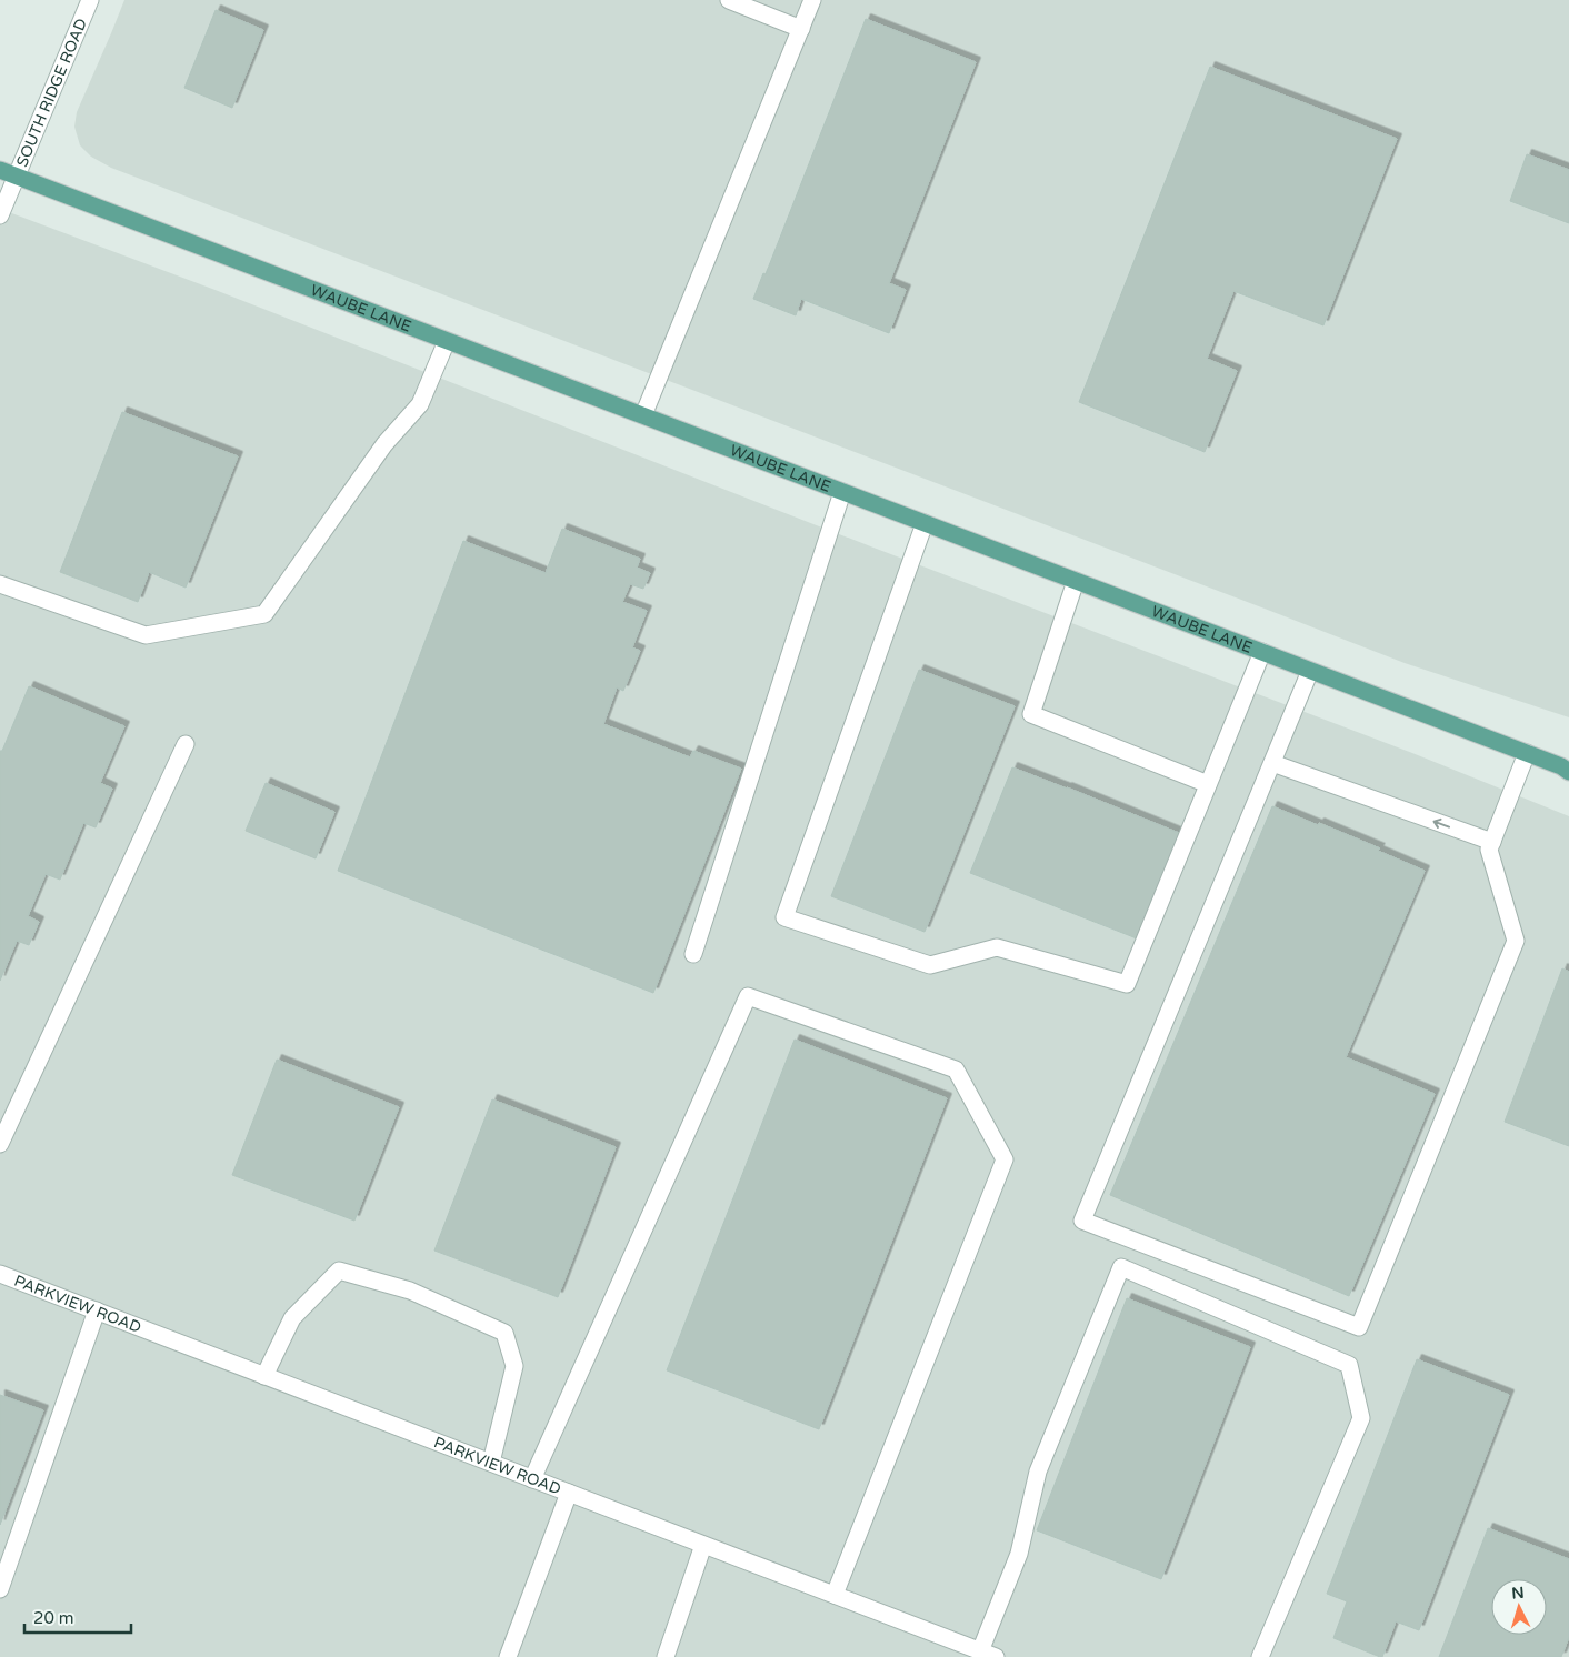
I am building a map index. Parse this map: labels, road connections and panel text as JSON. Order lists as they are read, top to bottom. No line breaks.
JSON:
{"streets":{"main road":["WAUBE LANE"],"street":["SOUTH RIDGE ROAD","PARKVIEW ROAD"]},"crossings":[["SOUTH RIDGE ROAD","WAUBE LANE"]],"scale_bar":"20 m","north":"top"}
